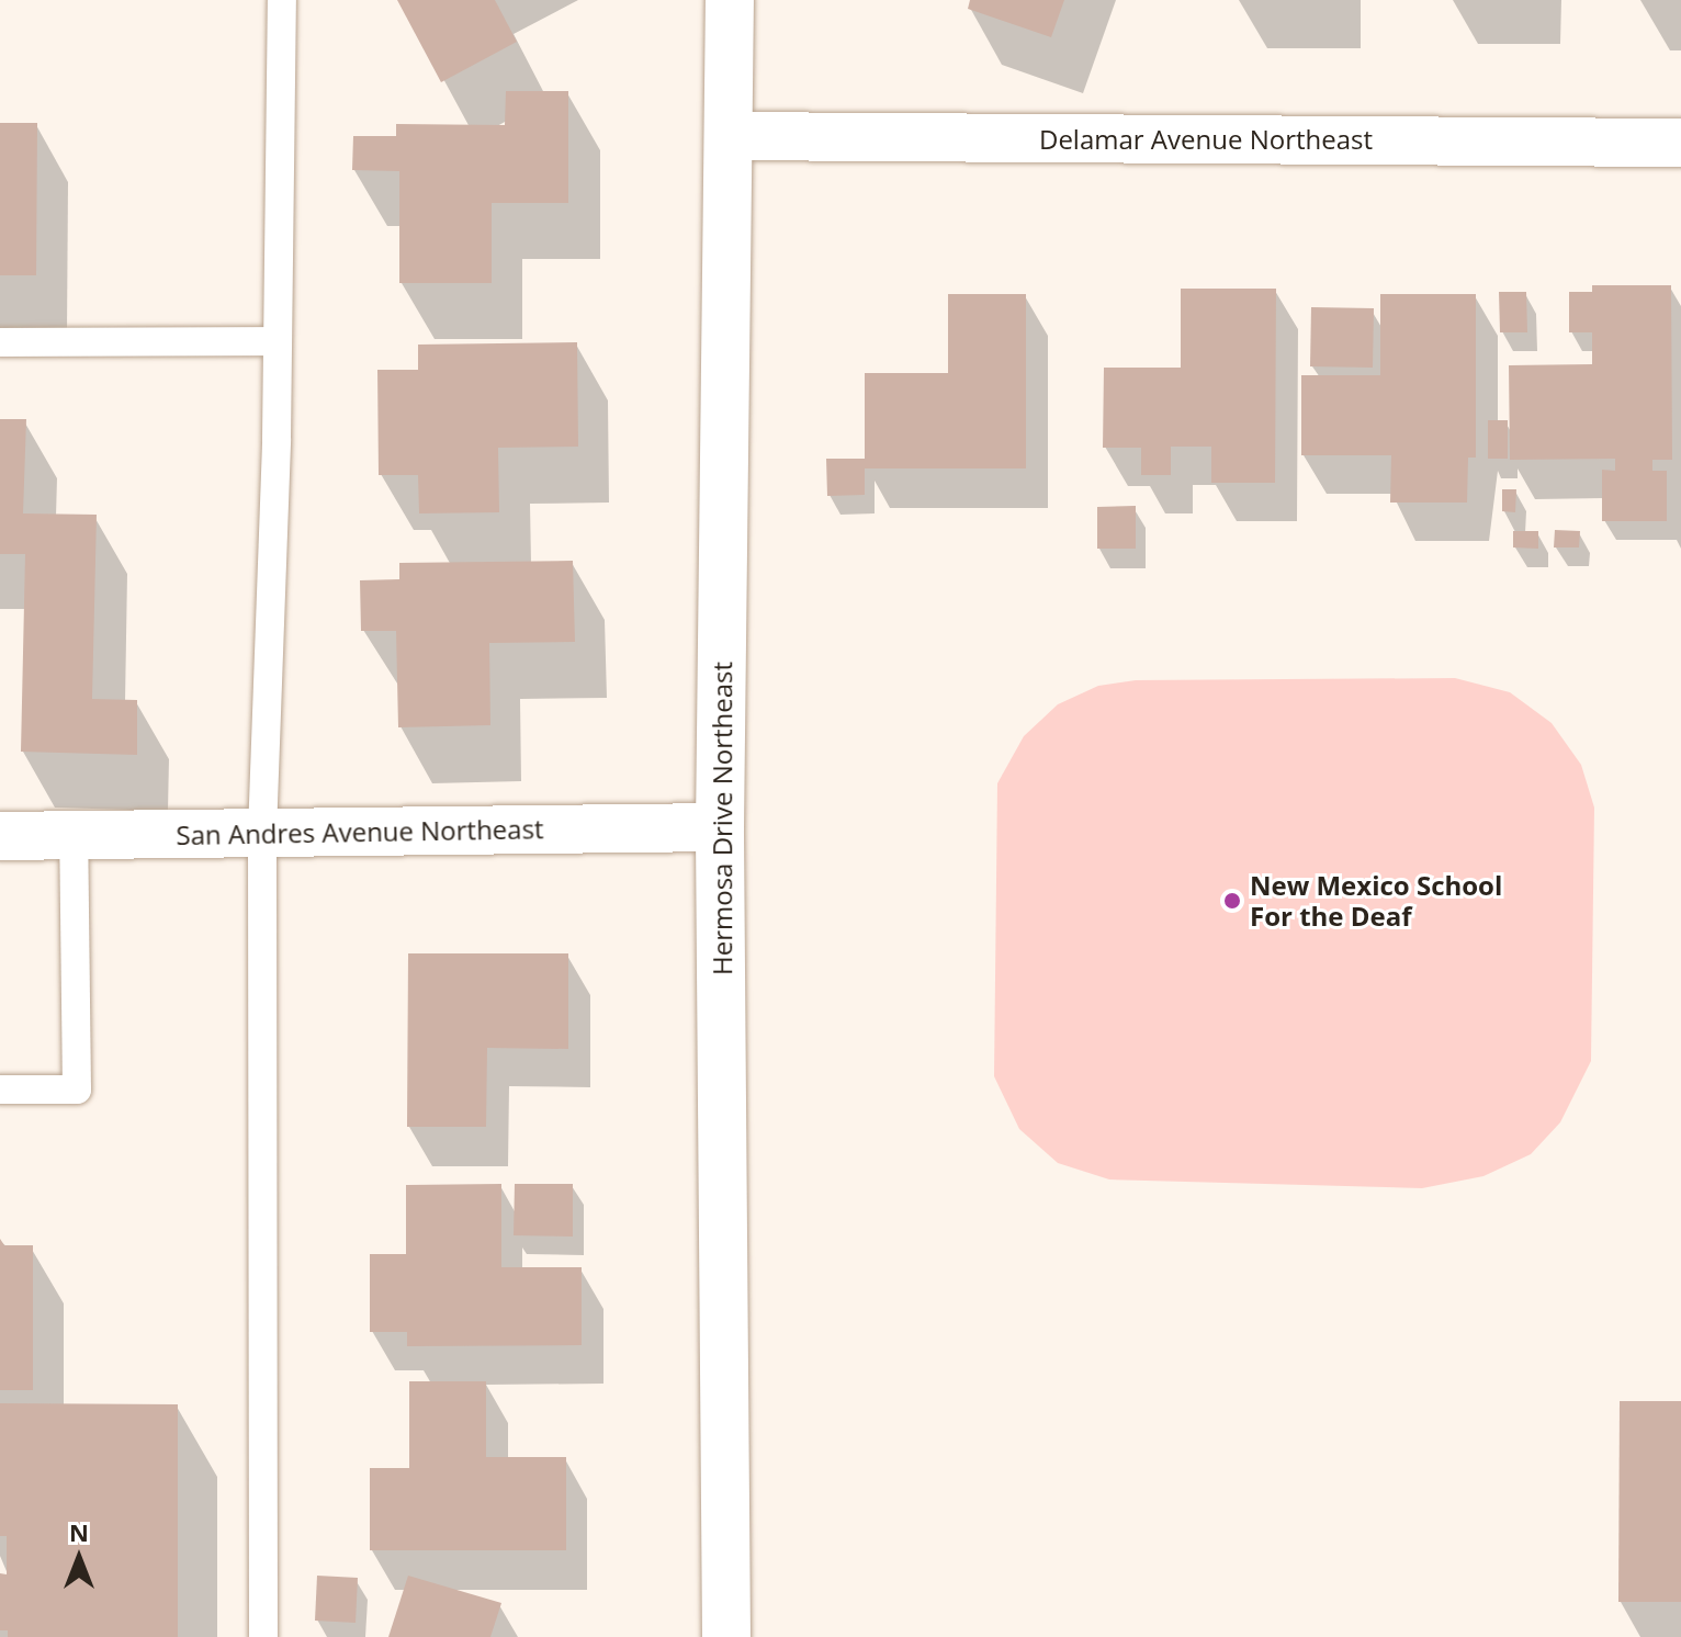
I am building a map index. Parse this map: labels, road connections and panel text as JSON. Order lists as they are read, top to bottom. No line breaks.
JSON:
{"streets":{"street":["Delamar Avenue Northeast","Hermosa Drive Northeast","San Andres Avenue Northeast"]},"crossings":[["Delamar Avenue Northeast","Hermosa Drive Northeast"],["Hermosa Drive Northeast","San Andres Avenue Northeast"]],"places":["New Mexico School For the Deaf"],"north":"top"}
